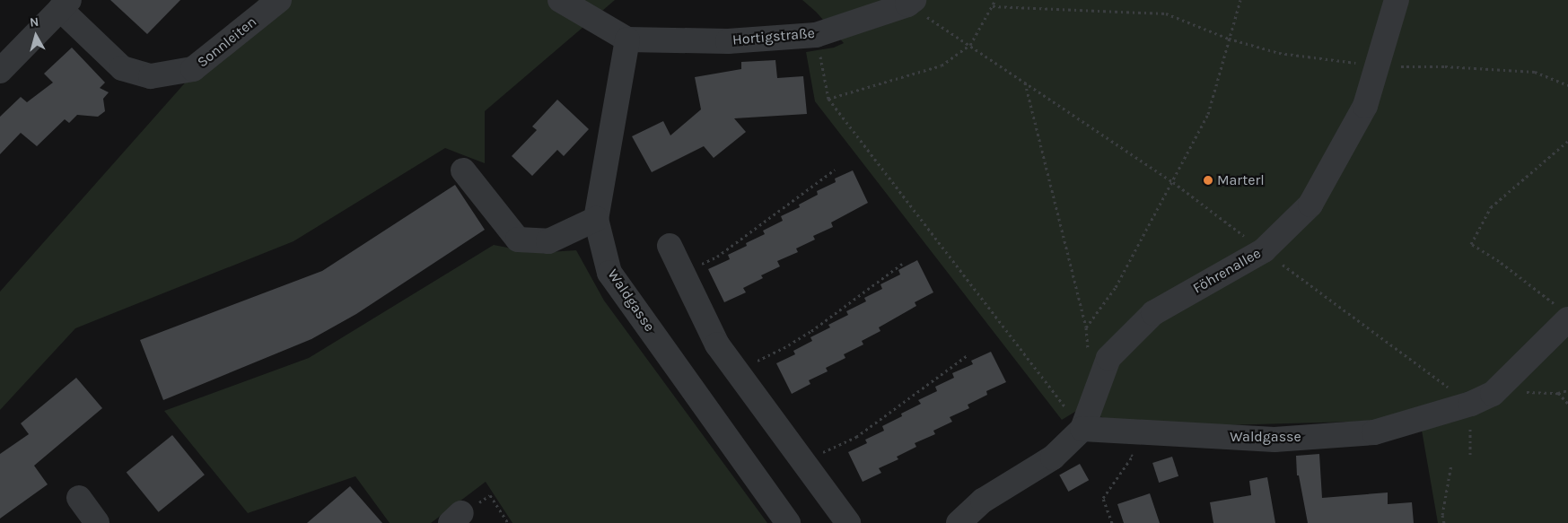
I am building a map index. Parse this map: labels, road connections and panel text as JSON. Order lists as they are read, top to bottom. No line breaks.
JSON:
{"streets":{"street":["Hortigstraße","Sonnleiten","Föhrenallee","Waldgasse"]},"crossings":[["Hortigstraße","Waldgasse"],["Föhrenallee","Waldgasse"]],"places":["Marterl"],"north":"top"}
